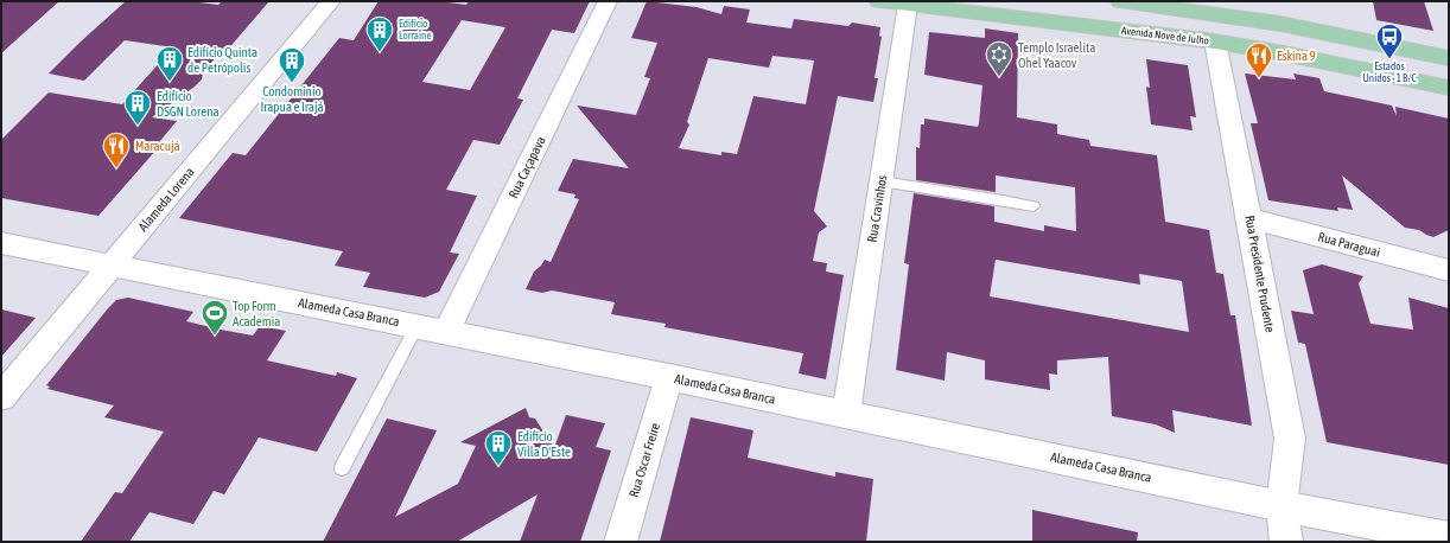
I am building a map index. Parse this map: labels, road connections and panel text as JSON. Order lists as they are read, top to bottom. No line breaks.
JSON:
{"streets":{"main road":["Avenida Nove de Julho"],"street":["Rua Caçapava","Alameda Lorena","Rua Cravinhos","Rua Paraguai","Rua Presidente Prudente","Alameda Casa Branca","Rua Oscar Freire"]},"crossings":[["Avenida Nove de Julho","Rua Cravinhos"],["Avenida Nove de Julho","Rua Presidente Prudente"],["Rua Caçapava","Alameda Casa Branca"],["Alameda Lorena","Alameda Casa Branca"],["Rua Cravinhos","Alameda Casa Branca"],["Rua Paraguai","Rua Presidente Prudente"],["Rua Presidente Prudente","Alameda Casa Branca"],["Alameda Casa Branca","Rua Oscar Freire"]],"places":{"building":["Edifício Lorraine","Edifício Quinta de Petrópolis","Condomínio Irapua e Irajá","Edifício DSGN Lorena","Edificio Villa D'Este"],"bus stop":["Estados Unidos - 1 B/C"],"synagogue":["Templo Israelita Ohel Yaacov"],"restaurant":["Eskina 9","Maracujá"],"sports":["Top Form Academia"]}}
